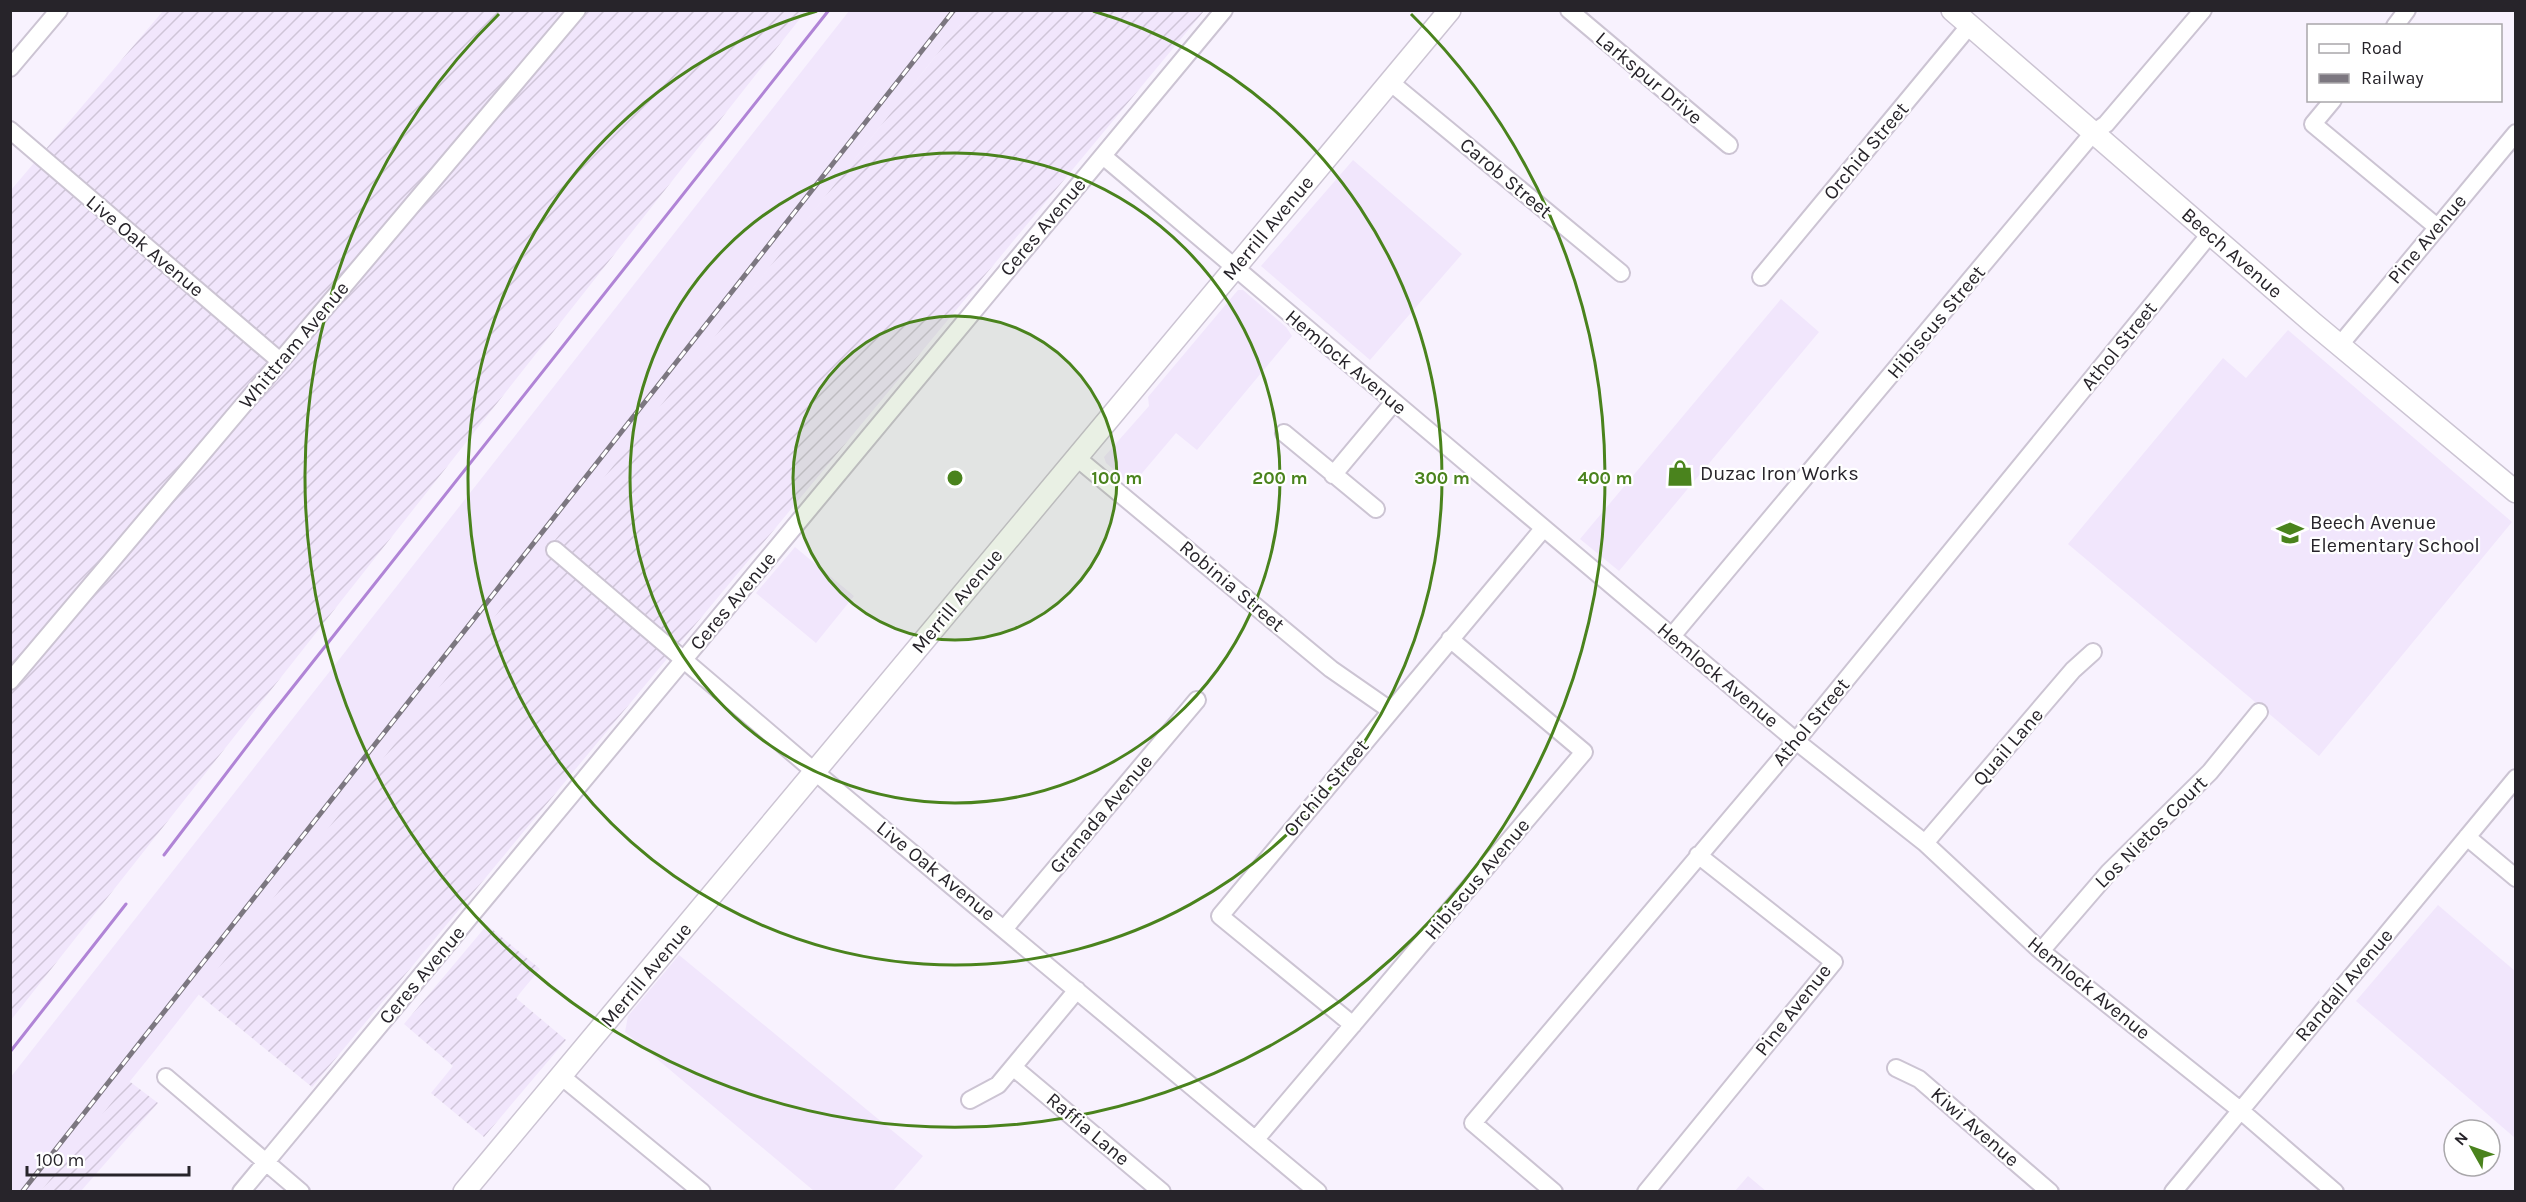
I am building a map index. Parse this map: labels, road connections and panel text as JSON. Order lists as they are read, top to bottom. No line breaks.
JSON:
{"streets":{"main road":["Merrill Avenue","Beech Avenue"],"street":["Larkspur Drive","Orchid Street","Carob Street","Ceres Avenue","Pine Avenue","Live Oak Avenue","Hibiscus Street","Whittram Avenue","Athol Street","Hemlock Avenue","Robinia Street","Quail Lane","Granada Avenue","Los Nietos Court","Hibiscus Avenue","Randall Avenue","Kiwi Avenue","Raffia Lane"]},"crossings":[["Orchid Street","Beech Avenue"],["Orchid Street","Hemlock Avenue"],["Orchid Street","Robinia Street"],["Orchid Street","Hibiscus Avenue"],["Carob Street","Merrill Avenue"],["Ceres Avenue","Live Oak Avenue"],["Ceres Avenue","Hemlock Avenue"],["Merrill Avenue","Live Oak Avenue"],["Merrill Avenue","Hemlock Avenue"],["Merrill Avenue","Robinia Street"],["Pine Avenue","Beech Avenue"],["Pine Avenue","Athol Street"],["Live Oak Avenue","Whittram Avenue"],["Live Oak Avenue","Granada Avenue"],["Live Oak Avenue","Hibiscus Avenue"],["Beech Avenue","Hibiscus Street"],["Beech Avenue","Athol Street"],["Hibiscus Street","Hemlock Avenue"],["Athol Street","Hemlock Avenue"],["Hemlock Avenue","Quail Lane"],["Hemlock Avenue","Los Nietos Court"],["Hemlock Avenue","Randall Avenue"]],"places":{"shop":["Duzac Iron Works"],"school or university":["Beech Avenue Elementary School"]},"legend":["Road","Railway"],"scale_bar":"100 m","north":"top left","rings":["100 m","200 m","300 m","400 m"]}
